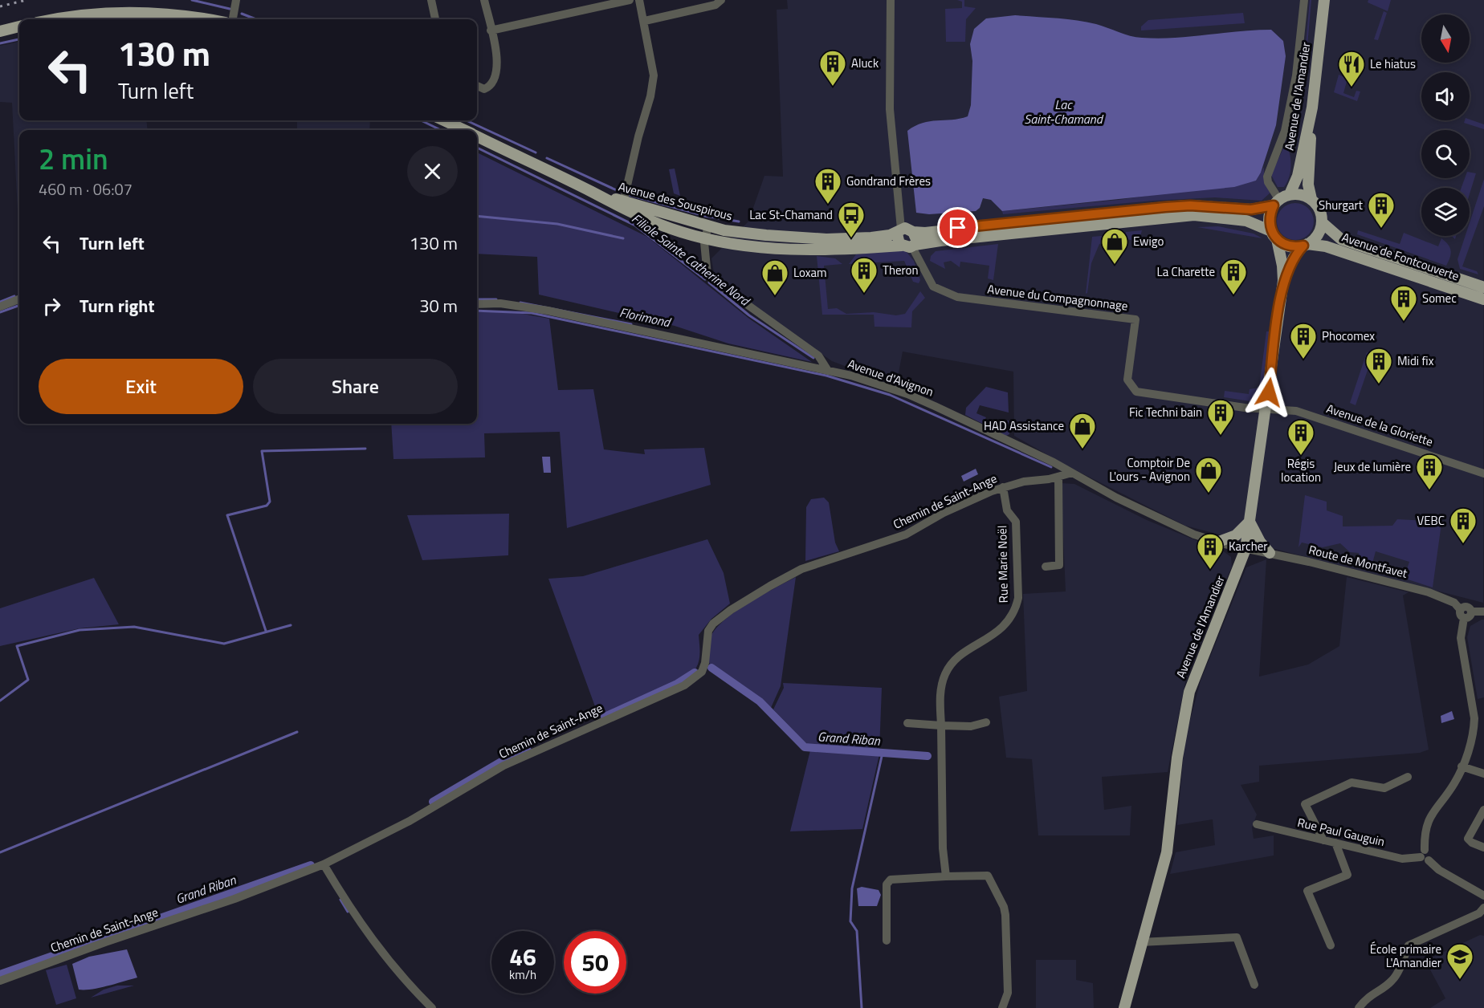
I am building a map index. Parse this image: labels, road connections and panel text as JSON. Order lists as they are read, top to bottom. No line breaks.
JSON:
{"streets":{"main road":["Avenue de l'Amandier","Avenue des Souspirous","Avenue de Fontcouverte"],"street":["Avenue du Compagnonnage","Avenue d'Avignon","Avenue de la Gloriette","Chemin de Saint-Ange","Route de Montfavet","Rue Marie Noël","Rue Paul Gauguin"]},"crossings":[["Avenue de l'Amandier","Avenue des Souspirous"],["Avenue de l'Amandier","Avenue de Fontcouverte"],["Avenue de l'Amandier","Avenue du Compagnonnage"],["Avenue de l'Amandier","Avenue d'Avignon"],["Avenue de l'Amandier","Avenue de la Gloriette"],["Avenue de l'Amandier","Route de Montfavet"],["Avenue des Souspirous","Avenue de Fontcouverte"],["Avenue des Souspirous","Avenue du Compagnonnage"],["Avenue du Compagnonnage","Avenue de la Gloriette"],["Avenue d'Avignon","Chemin de Saint-Ange"],["Avenue d'Avignon","Route de Montfavet"],["Chemin de Saint-Ange","Rue Marie Noël"]],"water":["Lac Saint-Chamand","Filiole Sainte Catherine Nord","Florimond","Grand Riban"],"places":{"building":["Aluck","Gondrand Frères","Shurgart","Theron","La Charette","Somec","Phocomex","Midi fix","Fic Techni bain","Régis location","Jeux de lumière","VEBC","Karcher"],"restaurant":["Le hiatus"],"bus stop":["Lac St-Chamand"],"shop":["Ewigo","Loxam","HAD Assistance","Comptoir De L'ours - Avignon"],"school or university":["École primaire L'Amandier"]},"north":"bottom","page":{"turn":["130 m","Turn left"],"heading":["2 min","460 m · 06:07"],"list":[{"name":"Turn left","value":"130 m"},{"name":"Turn right","value":"30 m"}],"buttons":["Exit","Share"],"speed":"46 km/h","limit":"50"}}
